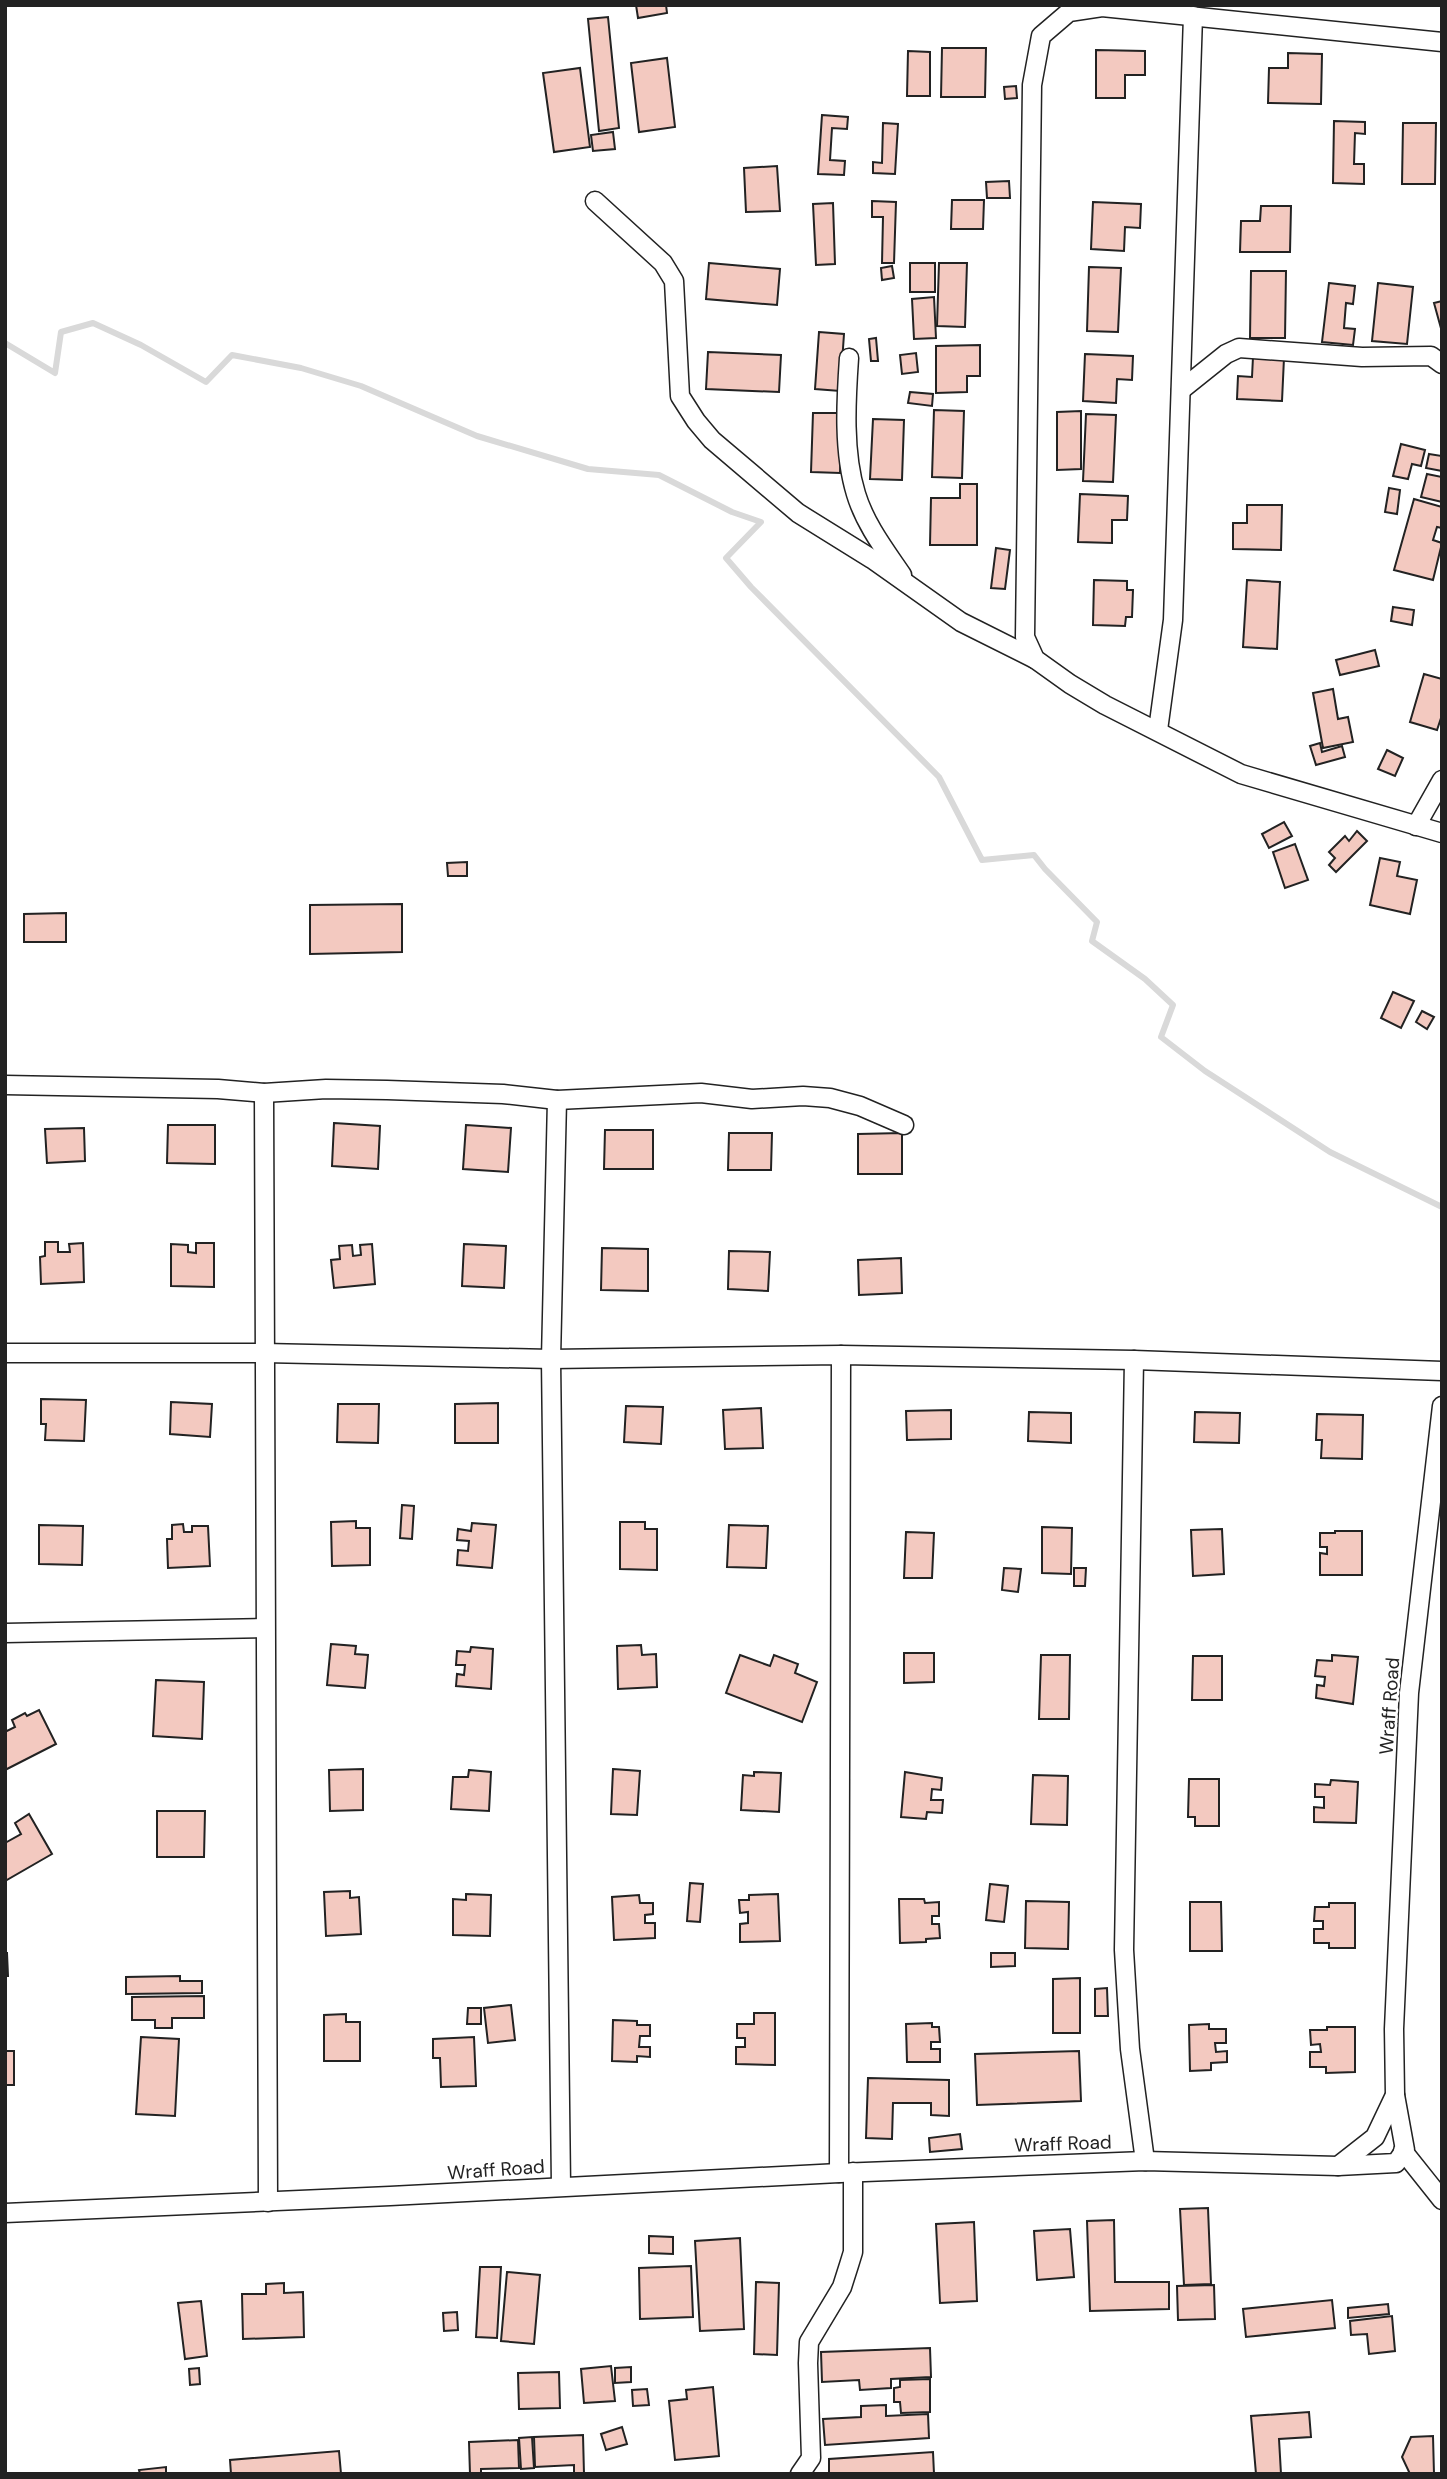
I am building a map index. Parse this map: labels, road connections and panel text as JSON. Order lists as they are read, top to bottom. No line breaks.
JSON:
{"streets":{"street":["Wraff Road"]}}
